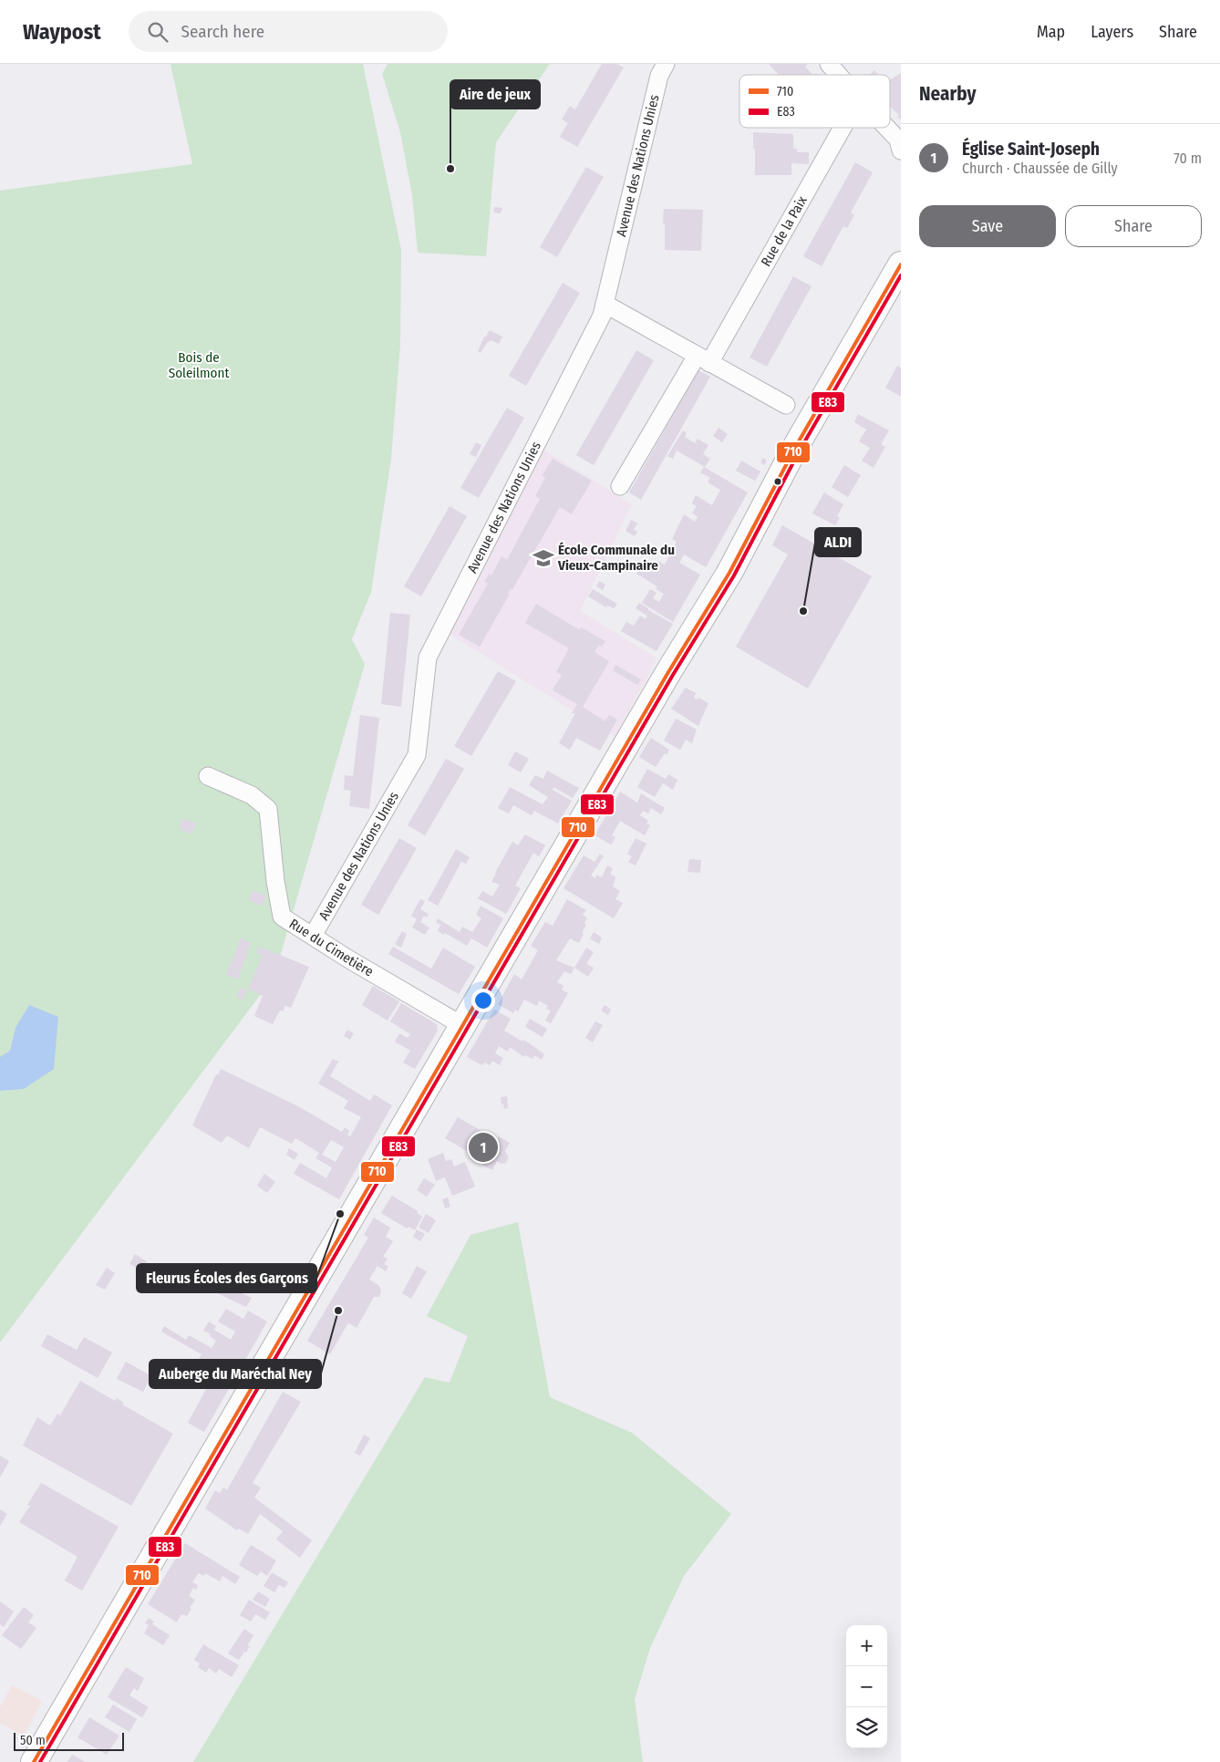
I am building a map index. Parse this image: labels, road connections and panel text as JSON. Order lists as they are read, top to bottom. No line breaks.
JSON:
{"streets":{"street":["Avenue des Nations Unies","Rue de la Paix","Rue du Cimetière"]},"crossings":[["Avenue des Nations Unies","Rue du Cimetière"]],"parks":["Bois de Soleilmont"],"places":{"other":["Aire de jeux","ALDI","Fleurus Écoles des Garçons","Auberge du Maréchal Ney"],"school or university":["École Communale du Vieux-Campinaire"]},"lines":["transit line 710","transit line E83"],"legend":["710","E83"],"scale_bar":"50 m","page":{"header":"Waypost","search":"Search here","nav":["Map","Layers","Share"],"heading":"Nearby","list":[{"mark":"1","name":"Église Saint-Joseph","note":"Church · Chaussée de Gilly","value":"70 m"}],"buttons":["Save","Share"],"pins":"1","map_buttons":["+","−"],"scale":"50 m"}}
